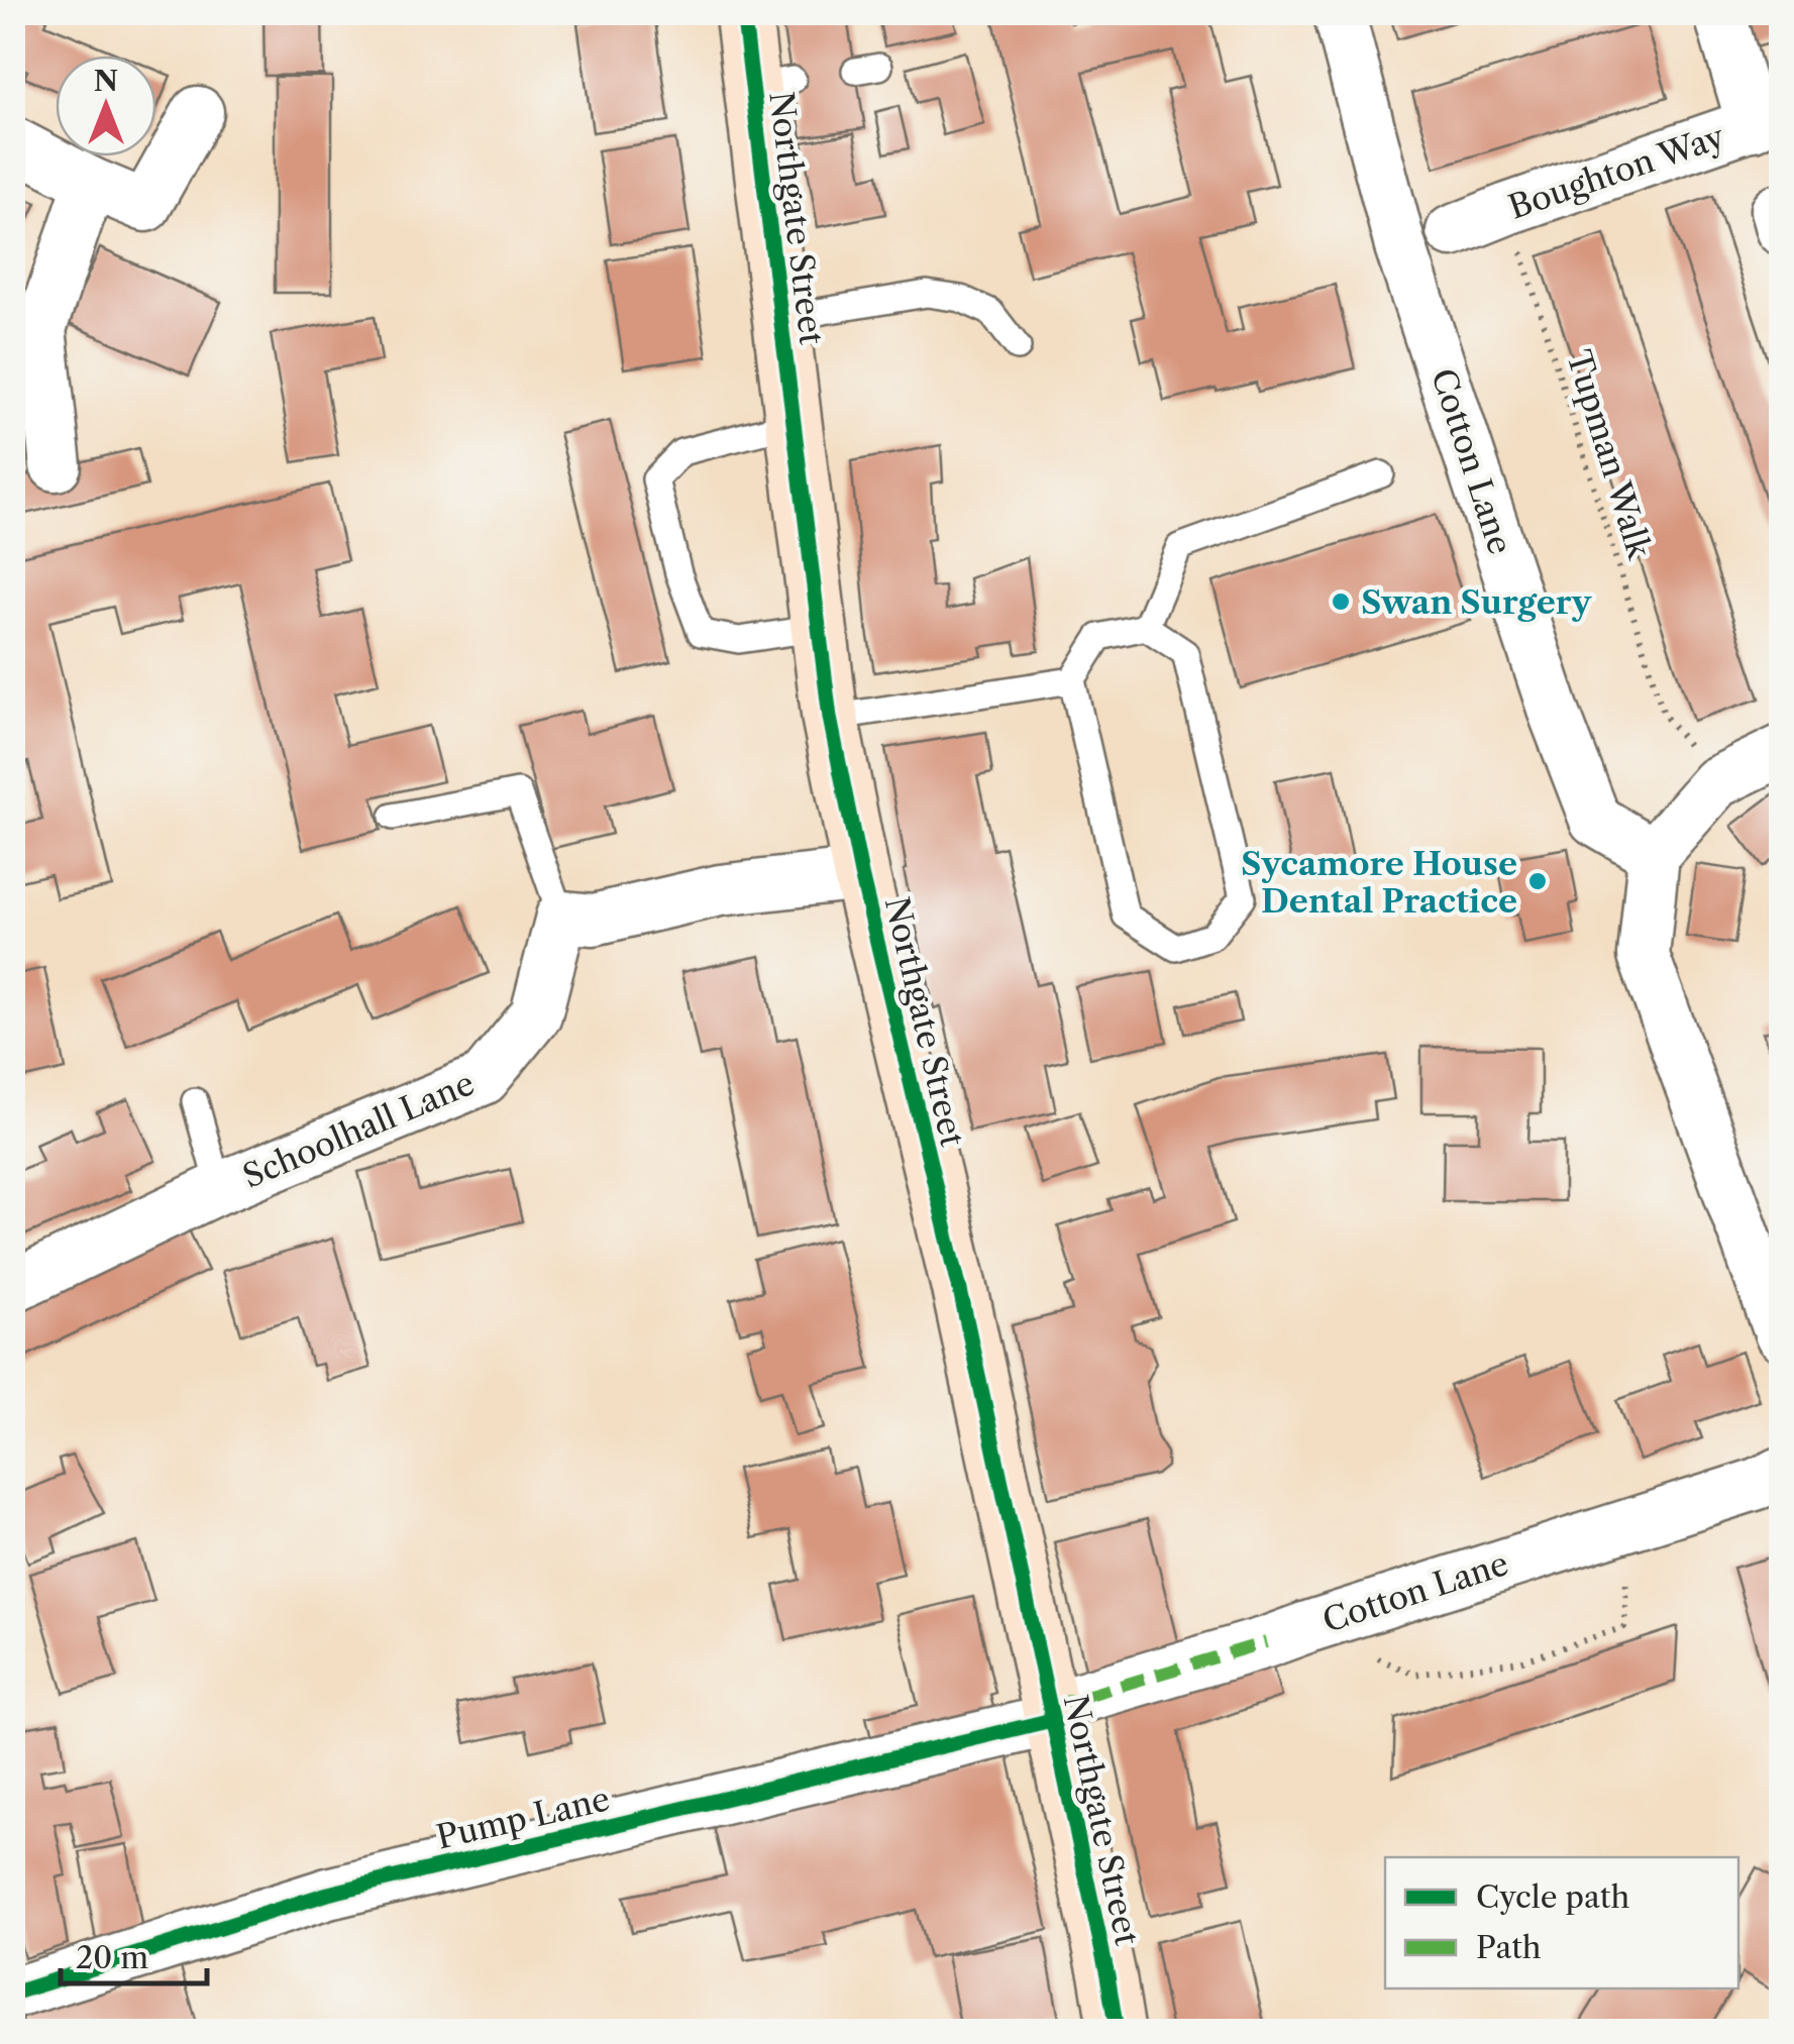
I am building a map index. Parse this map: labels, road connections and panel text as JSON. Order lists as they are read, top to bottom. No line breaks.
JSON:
{"streets":{"street":["Boughton Way","Northgate Street","Cotton Lane","Schoolhall Lane","Pump Lane"],"path":["Tupman Walk"]},"crossings":[["Boughton Way","Tupman Walk"],["Northgate Street","Cotton Lane"],["Northgate Street","Pump Lane"],["Cotton Lane","Pump Lane"]],"places":["Swan Surgery","Sycamore House Dental Practice"],"legend":["Cycle path","Path"],"scale_bar":"20 m","north":"top"}
